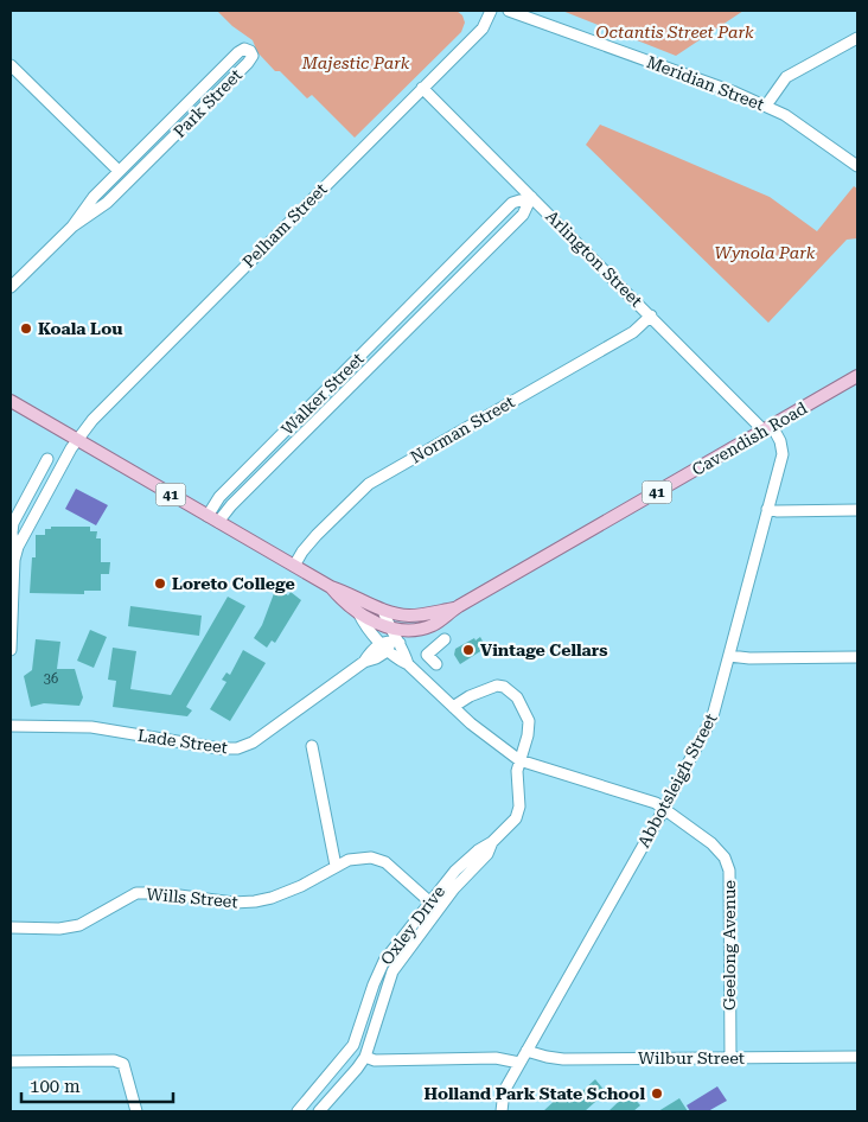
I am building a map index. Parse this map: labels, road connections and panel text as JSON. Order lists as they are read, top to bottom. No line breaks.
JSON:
{"streets":{"main road":["Cavendish Road","41"],"street":["Meridian Street","Park Street","Pelham Street","Arlington Street","Walker Street","Norman Street","Lade Street","Abbotsleigh Street","Wills Street","Oxley Drive","Geelong Avenue","Wilbur Street"]},"crossings":[["Pelham Street","Arlington Street"],["Pelham Street","Cavendish Road"],["Arlington Street","Walker Street"],["Arlington Street","Norman Street"],["Arlington Street","Cavendish Road"],["Arlington Street","Abbotsleigh Street"],["Walker Street","Cavendish Road"],["Norman Street","Cavendish Road"],["Cavendish Road","Abbotsleigh Street"],["Cavendish Road","Geelong Avenue"],["Lade Street","Geelong Avenue"],["Abbotsleigh Street","Geelong Avenue"],["Abbotsleigh Street","Wilbur Street"],["Wills Street","Oxley Drive"],["Oxley Drive","Geelong Avenue"],["Geelong Avenue","Wilbur Street"]],"parks":["Octantis Street Park","Majestic Park","Wynola Park"],"places":["Koala Lou","Loreto College","Vintage Cellars","Holland Park State School"],"house_numbers":["36"],"scale_bar":"100 m"}
